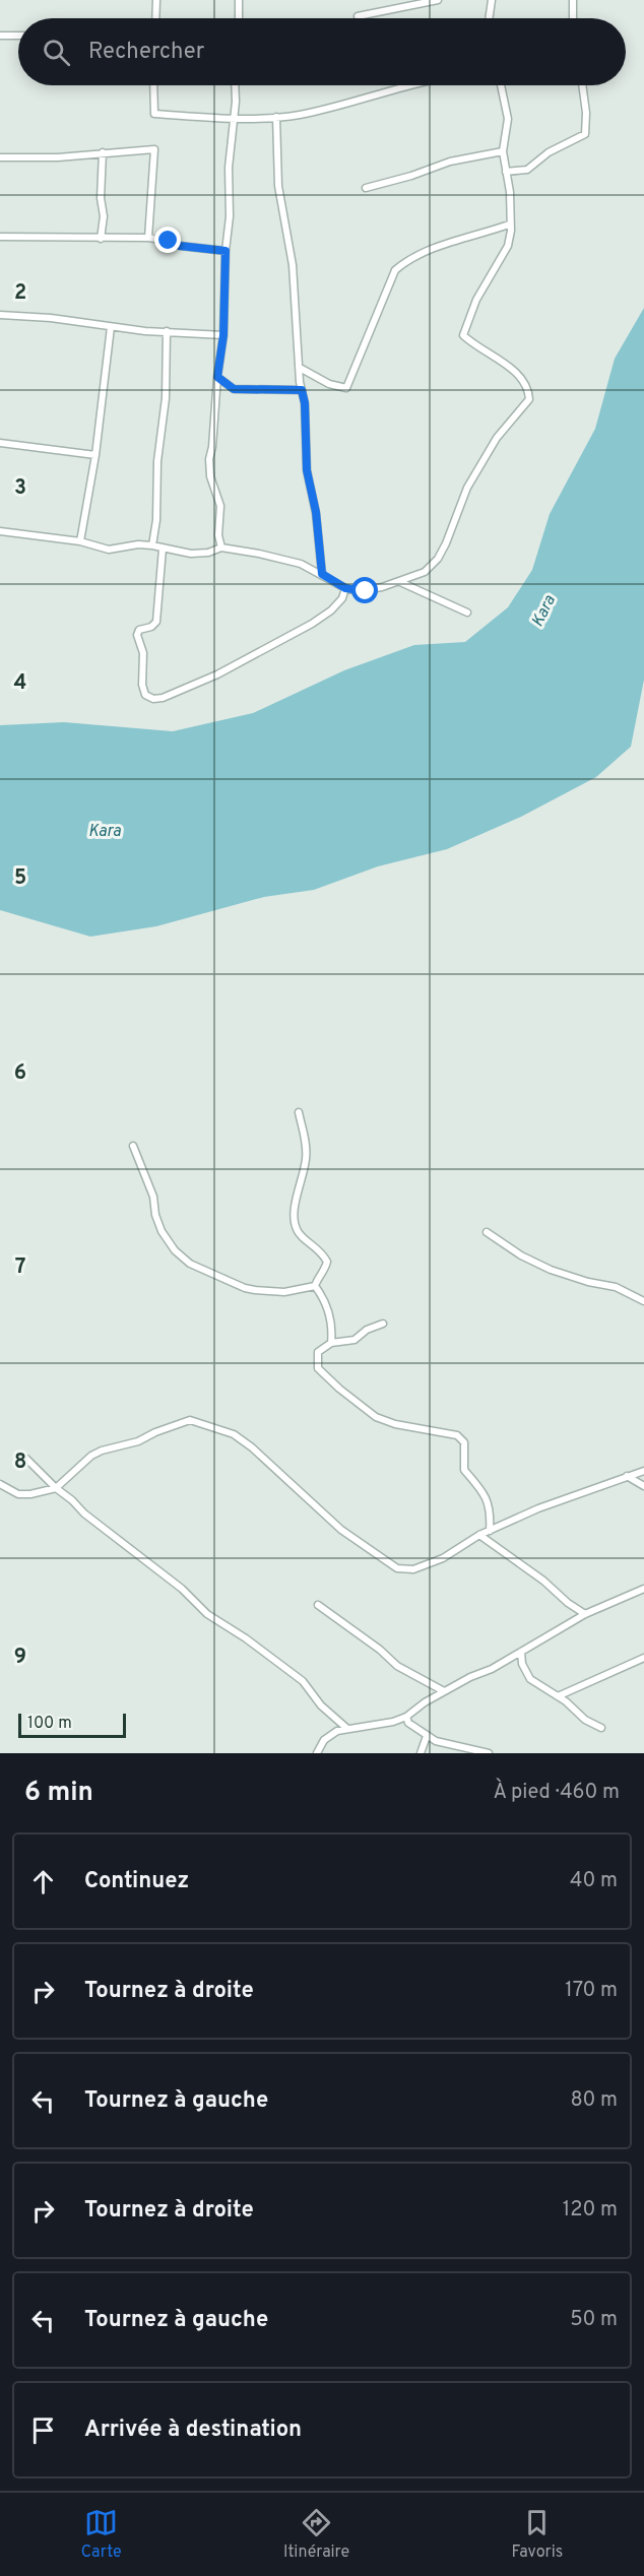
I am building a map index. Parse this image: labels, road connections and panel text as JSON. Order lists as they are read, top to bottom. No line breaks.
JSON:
{"water":["Kara"],"scale_bar":"100 m","page":{"search":"Rechercher","scale":"100 m","heading":["6 min","À pied · 460 m"],"list":[["Continuez","40 m"],["Tournez à droite","170 m"],["Tournez à gauche","80 m"],["Tournez à droite","120 m"],["Tournez à gauche","50 m"],"Arrivée à destination"],"nav":["Carte","Itinéraire","Favoris"]},"grid":{"rows":["2","3","4","5","6","7","8","9"]}}
